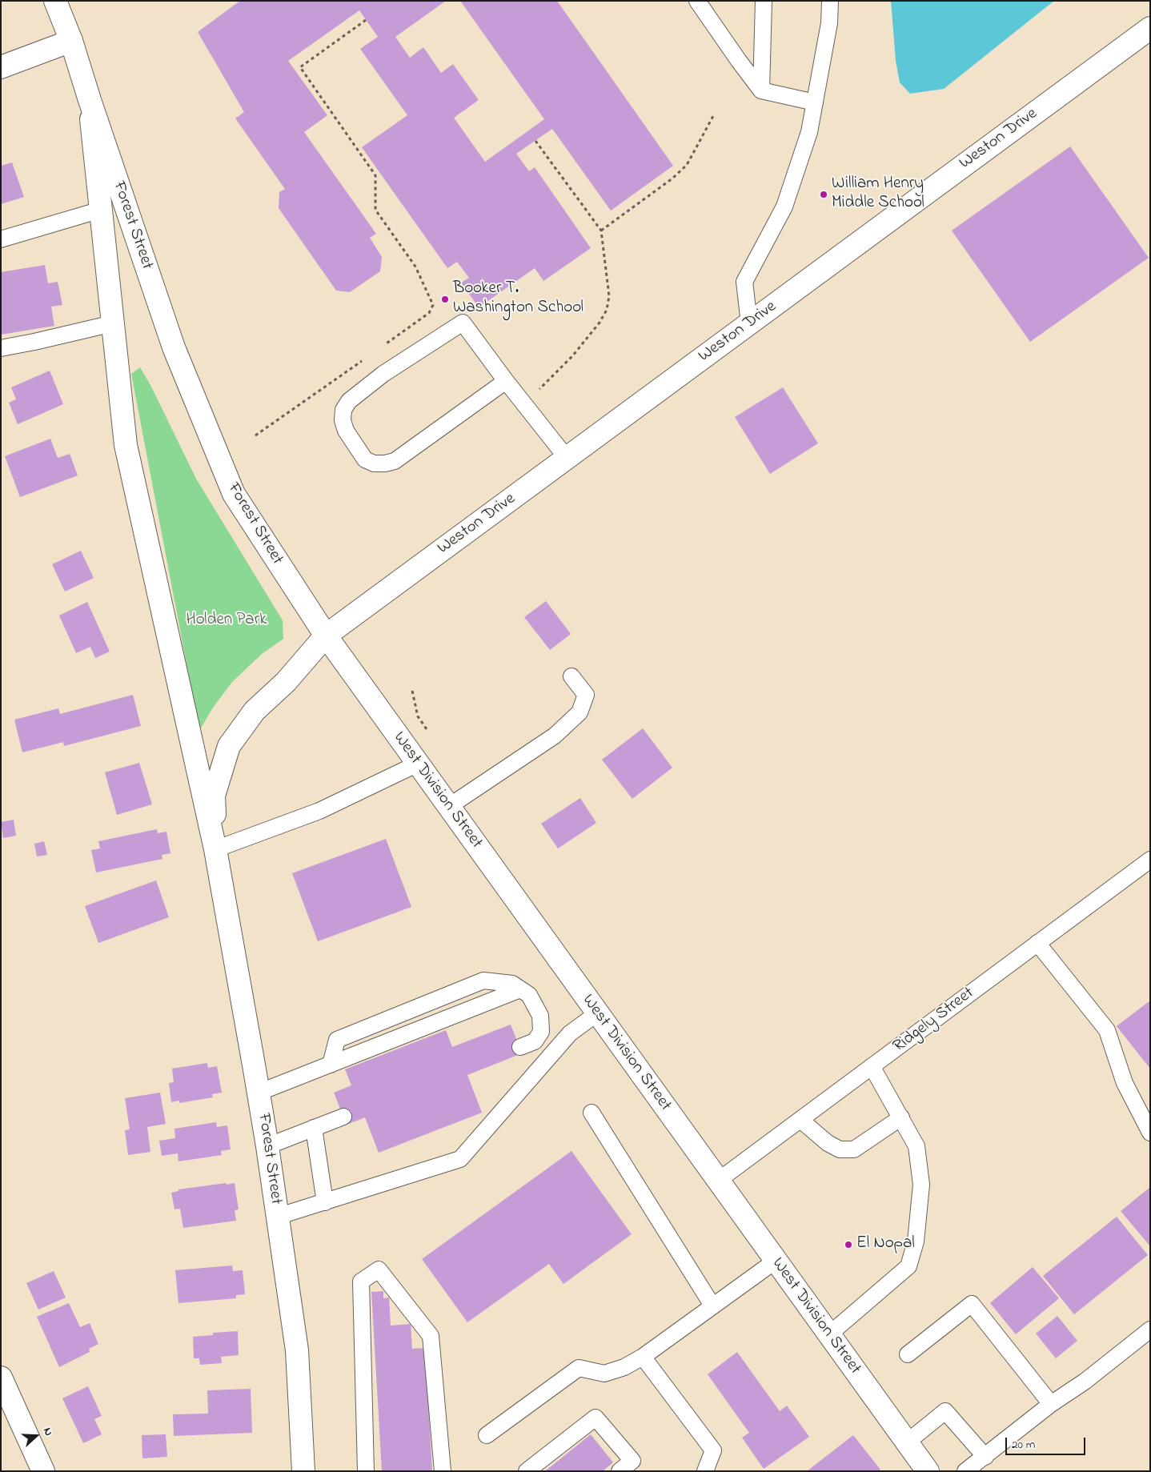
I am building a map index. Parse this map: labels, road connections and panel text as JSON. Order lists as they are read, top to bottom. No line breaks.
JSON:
{"streets":{"main road":["Weston Drive","Forest Street","West Division Street"],"lane":["Ridgely Street"]},"crossings":[["Weston Drive","Forest Street"],["Weston Drive","West Division Street"],["Forest Street","West Division Street"],["West Division Street","Ridgely Street"]],"parks":["Holden Park"],"places":["William Henry Middle School","Booker T. Washington School","El Nopal"],"scale_bar":"20 m","north":"right"}
